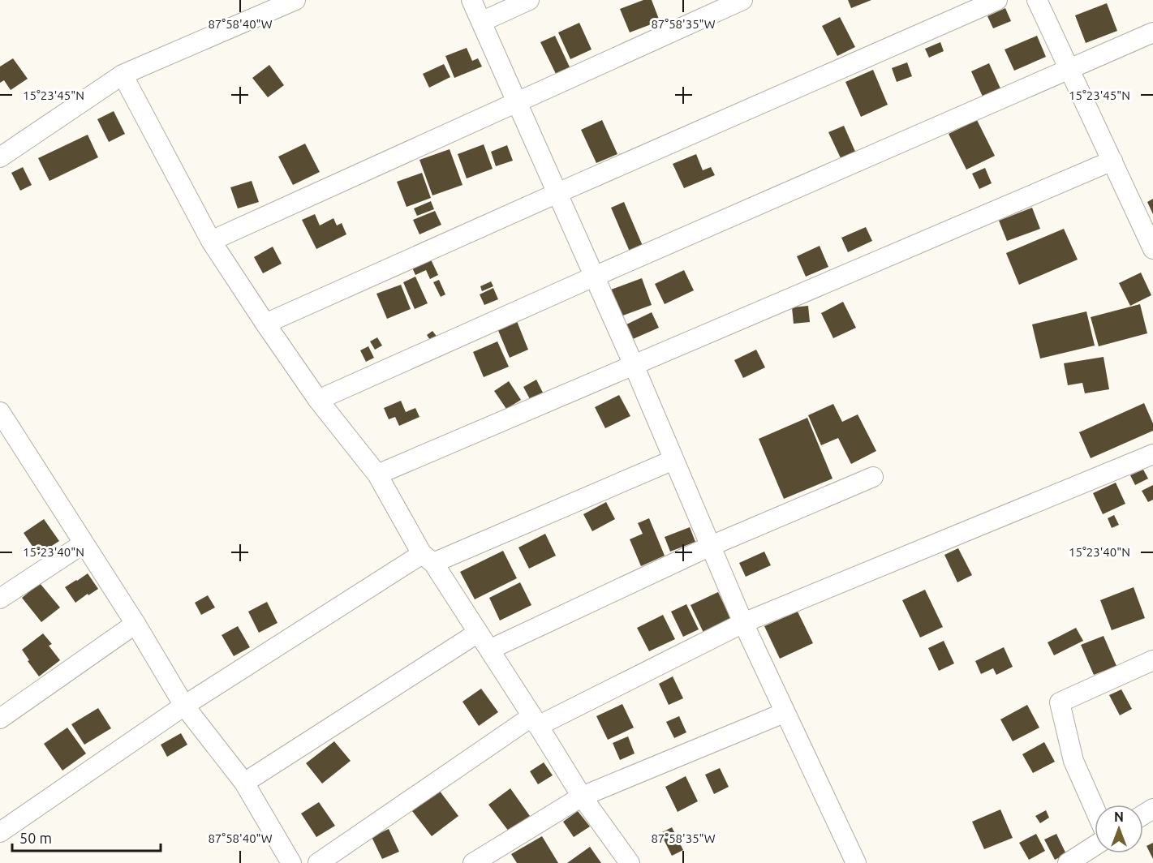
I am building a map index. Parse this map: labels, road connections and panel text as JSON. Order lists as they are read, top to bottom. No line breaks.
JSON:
{"scale_bar":"50 m","north":"top","coordinates":["87°58'40\"W","87°58'35\"W","15°23'45\"N","15°23'40\"N"]}
